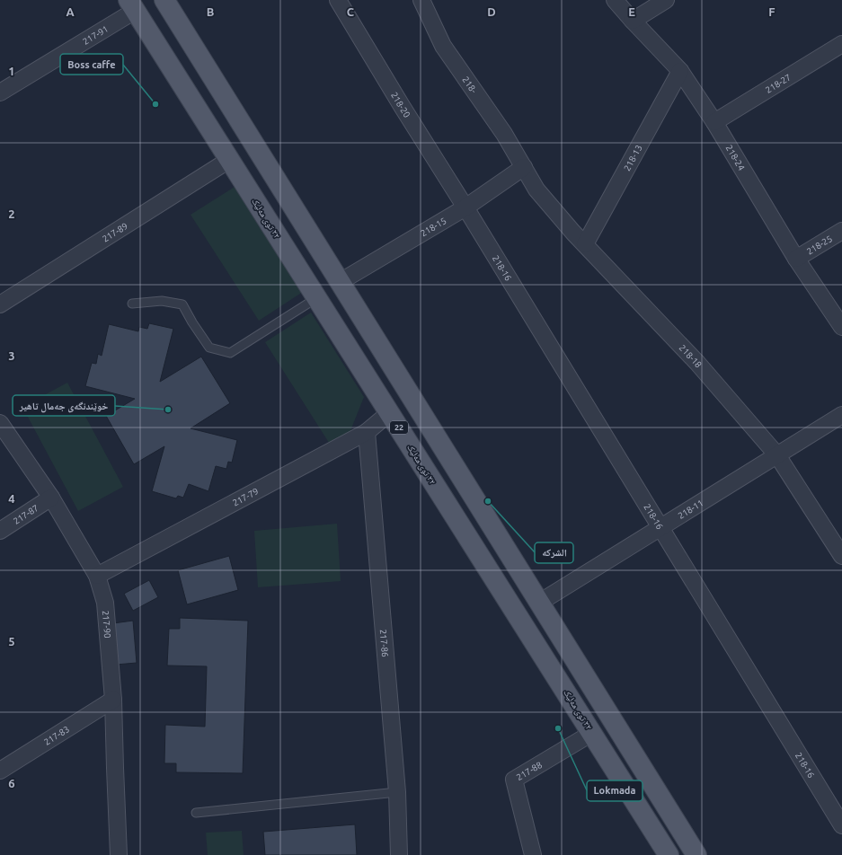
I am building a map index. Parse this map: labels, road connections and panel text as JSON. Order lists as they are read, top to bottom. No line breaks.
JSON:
{"streets":{"main road":["٢٢ توی مەلیک","22"],"street":["217-91","218-27","218-","218-20","218-13","218-24","218-15","217-89","218-25","218-16","218-18","217-79","218-11","217-87","217-90","217-86","217-83","217-88"]},"crossings":[["217-91","٢٢ توی مەلیک"],["218-27","218-24"],["218-","218-15"],["218-","218-18"],["218-20","218-15"],["218-20","218-16"],["218-13","218-24"],["218-13","218-18"],["218-24","218-25"],["٢٢ توی مەلیک","217-89"],["٢٢ توی مەلیک","217-79"],["٢٢ توی مەلیک","217-88"],["218-15","218-16"],["218-15","218-18"],["218-16","218-11"],["218-18","218-11"],["217-79","217-90"],["217-79","217-86"],["217-87","217-90"],["217-90","217-83"]],"places":["Boss caffe","خوێندنگەی جەمال تاهیر","الشركه","Lokmada"],"grid":{"columns":["A","B","C","D","E","F"],"rows":["1","2","3","4","5","6"]}}
